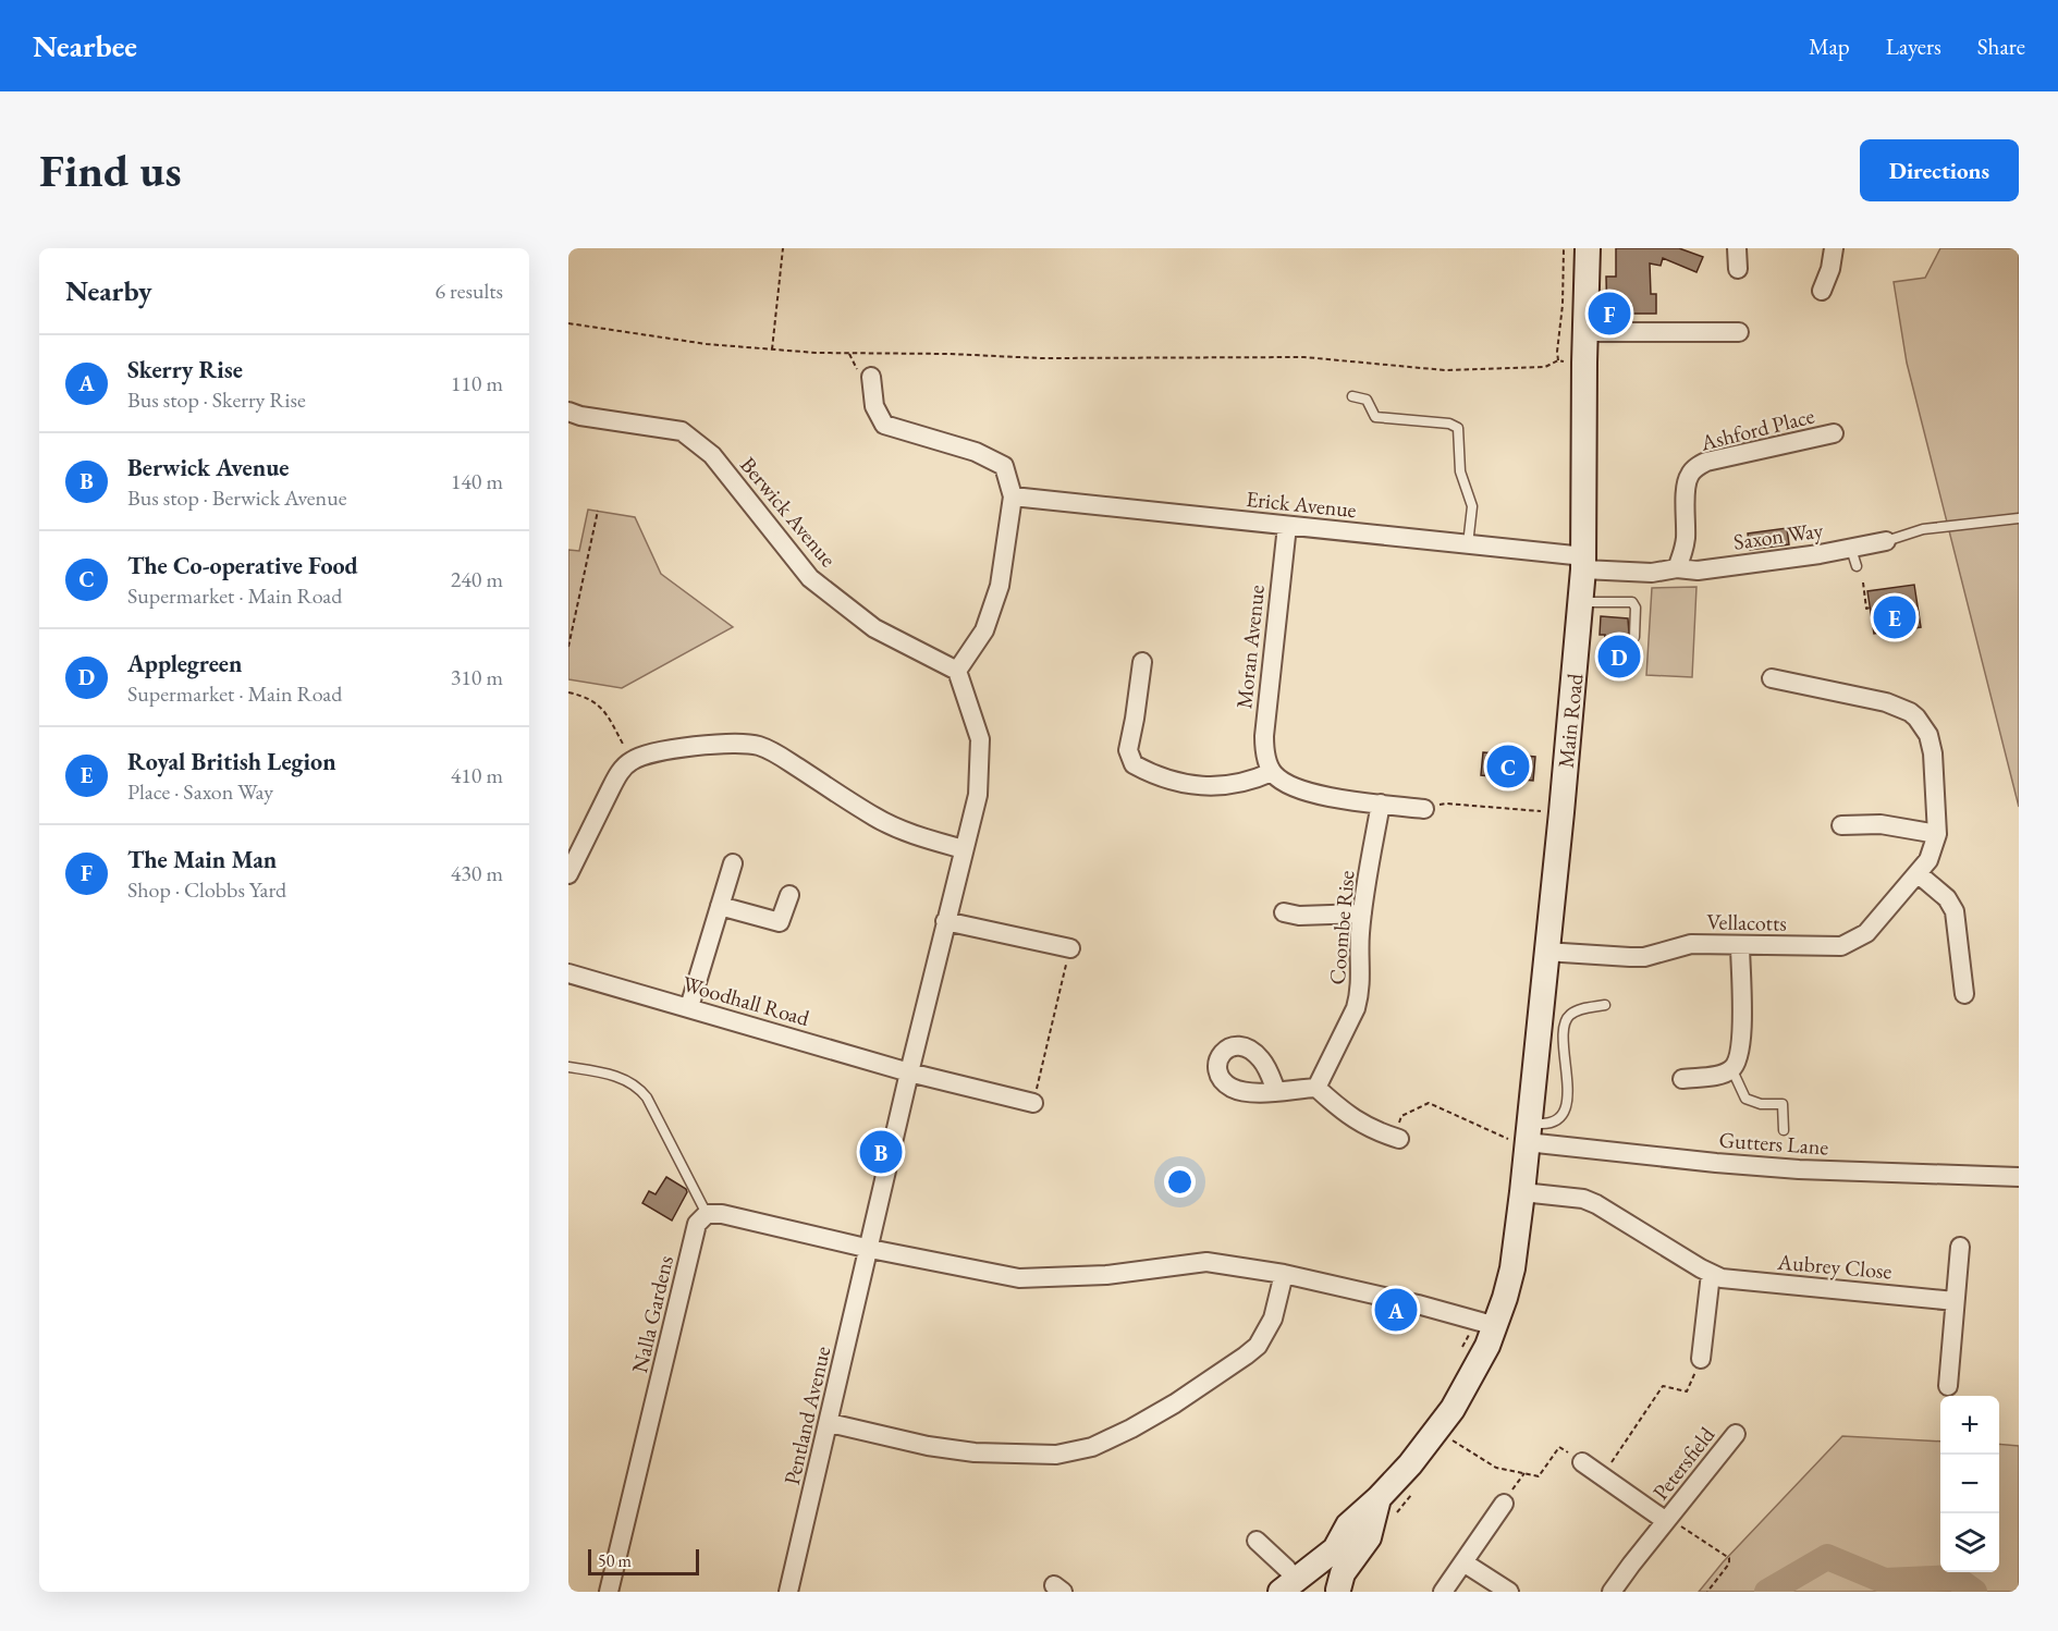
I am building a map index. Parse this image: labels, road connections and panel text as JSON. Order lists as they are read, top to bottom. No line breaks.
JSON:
{"streets":{"main road":["Main Road"],"street":["Ashford Place","Erick Avenue","Berwick Avenue","Saxon Way","Moran Avenue","Vellacotts","Coombe Rise","Woodhall Road","Gutters Lane","Aubrey Close","Nalla Gardens","Pentland Avenue","Petersfield"]},"crossings":[["Ashford Place","Saxon Way"],["Erick Avenue","Moran Avenue"],["Erick Avenue","Main Road"],["Main Road","Vellacotts"],["Main Road","Gutters Lane"],["Main Road","Aubrey Close"]],"scale_bar":"50 m","page":{"header":"Nearbee","nav":["Map","Layers","Share"],"buttons":"Directions","title":"Find us","heading":["Nearby","6 results"],"pins":["F","E","D","C","B","A"],"list":[{"mark":"A","name":"Skerry Rise","note":"Bus stop · Skerry Rise","value":"110 m"},{"mark":"B","name":"Berwick Avenue","note":"Bus stop · Berwick Avenue","value":"140 m"},{"mark":"C","name":"The Co-operative Food","note":"Supermarket · Main Road","value":"240 m"},{"mark":"D","name":"Applegreen","note":"Supermarket · Main Road","value":"310 m"},{"mark":"E","name":"Royal British Legion","note":"Place · Saxon Way","value":"410 m"},{"mark":"F","name":"The Main Man","note":"Shop · Clobbs Yard","value":"430 m"}],"map_buttons":["+","−"],"scale":"50 m"}}
